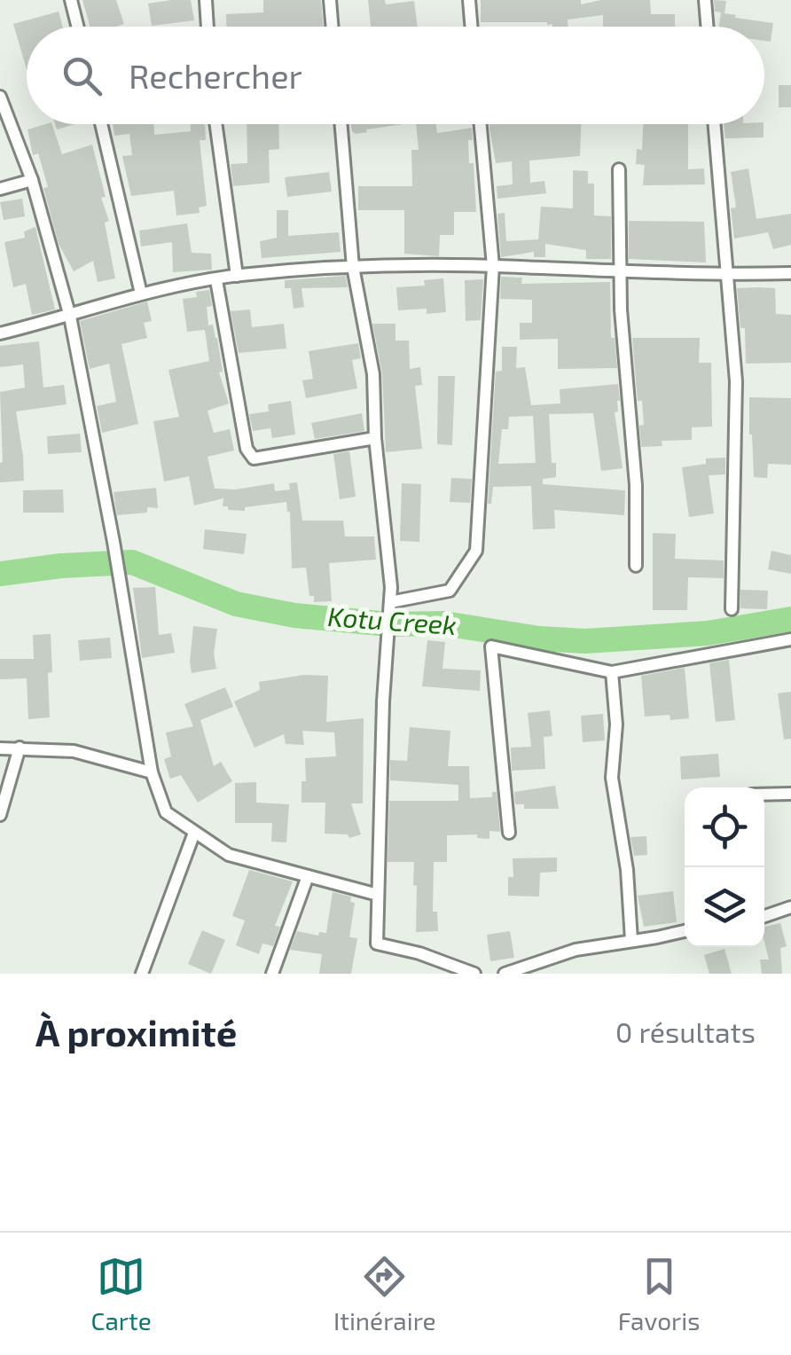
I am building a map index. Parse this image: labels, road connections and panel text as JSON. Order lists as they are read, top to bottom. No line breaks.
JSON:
{"water":["Kotu Creek"],"page":{"search":"Rechercher","heading":["À proximité","0 résultats"],"nav":["Carte","Itinéraire","Favoris"]}}
